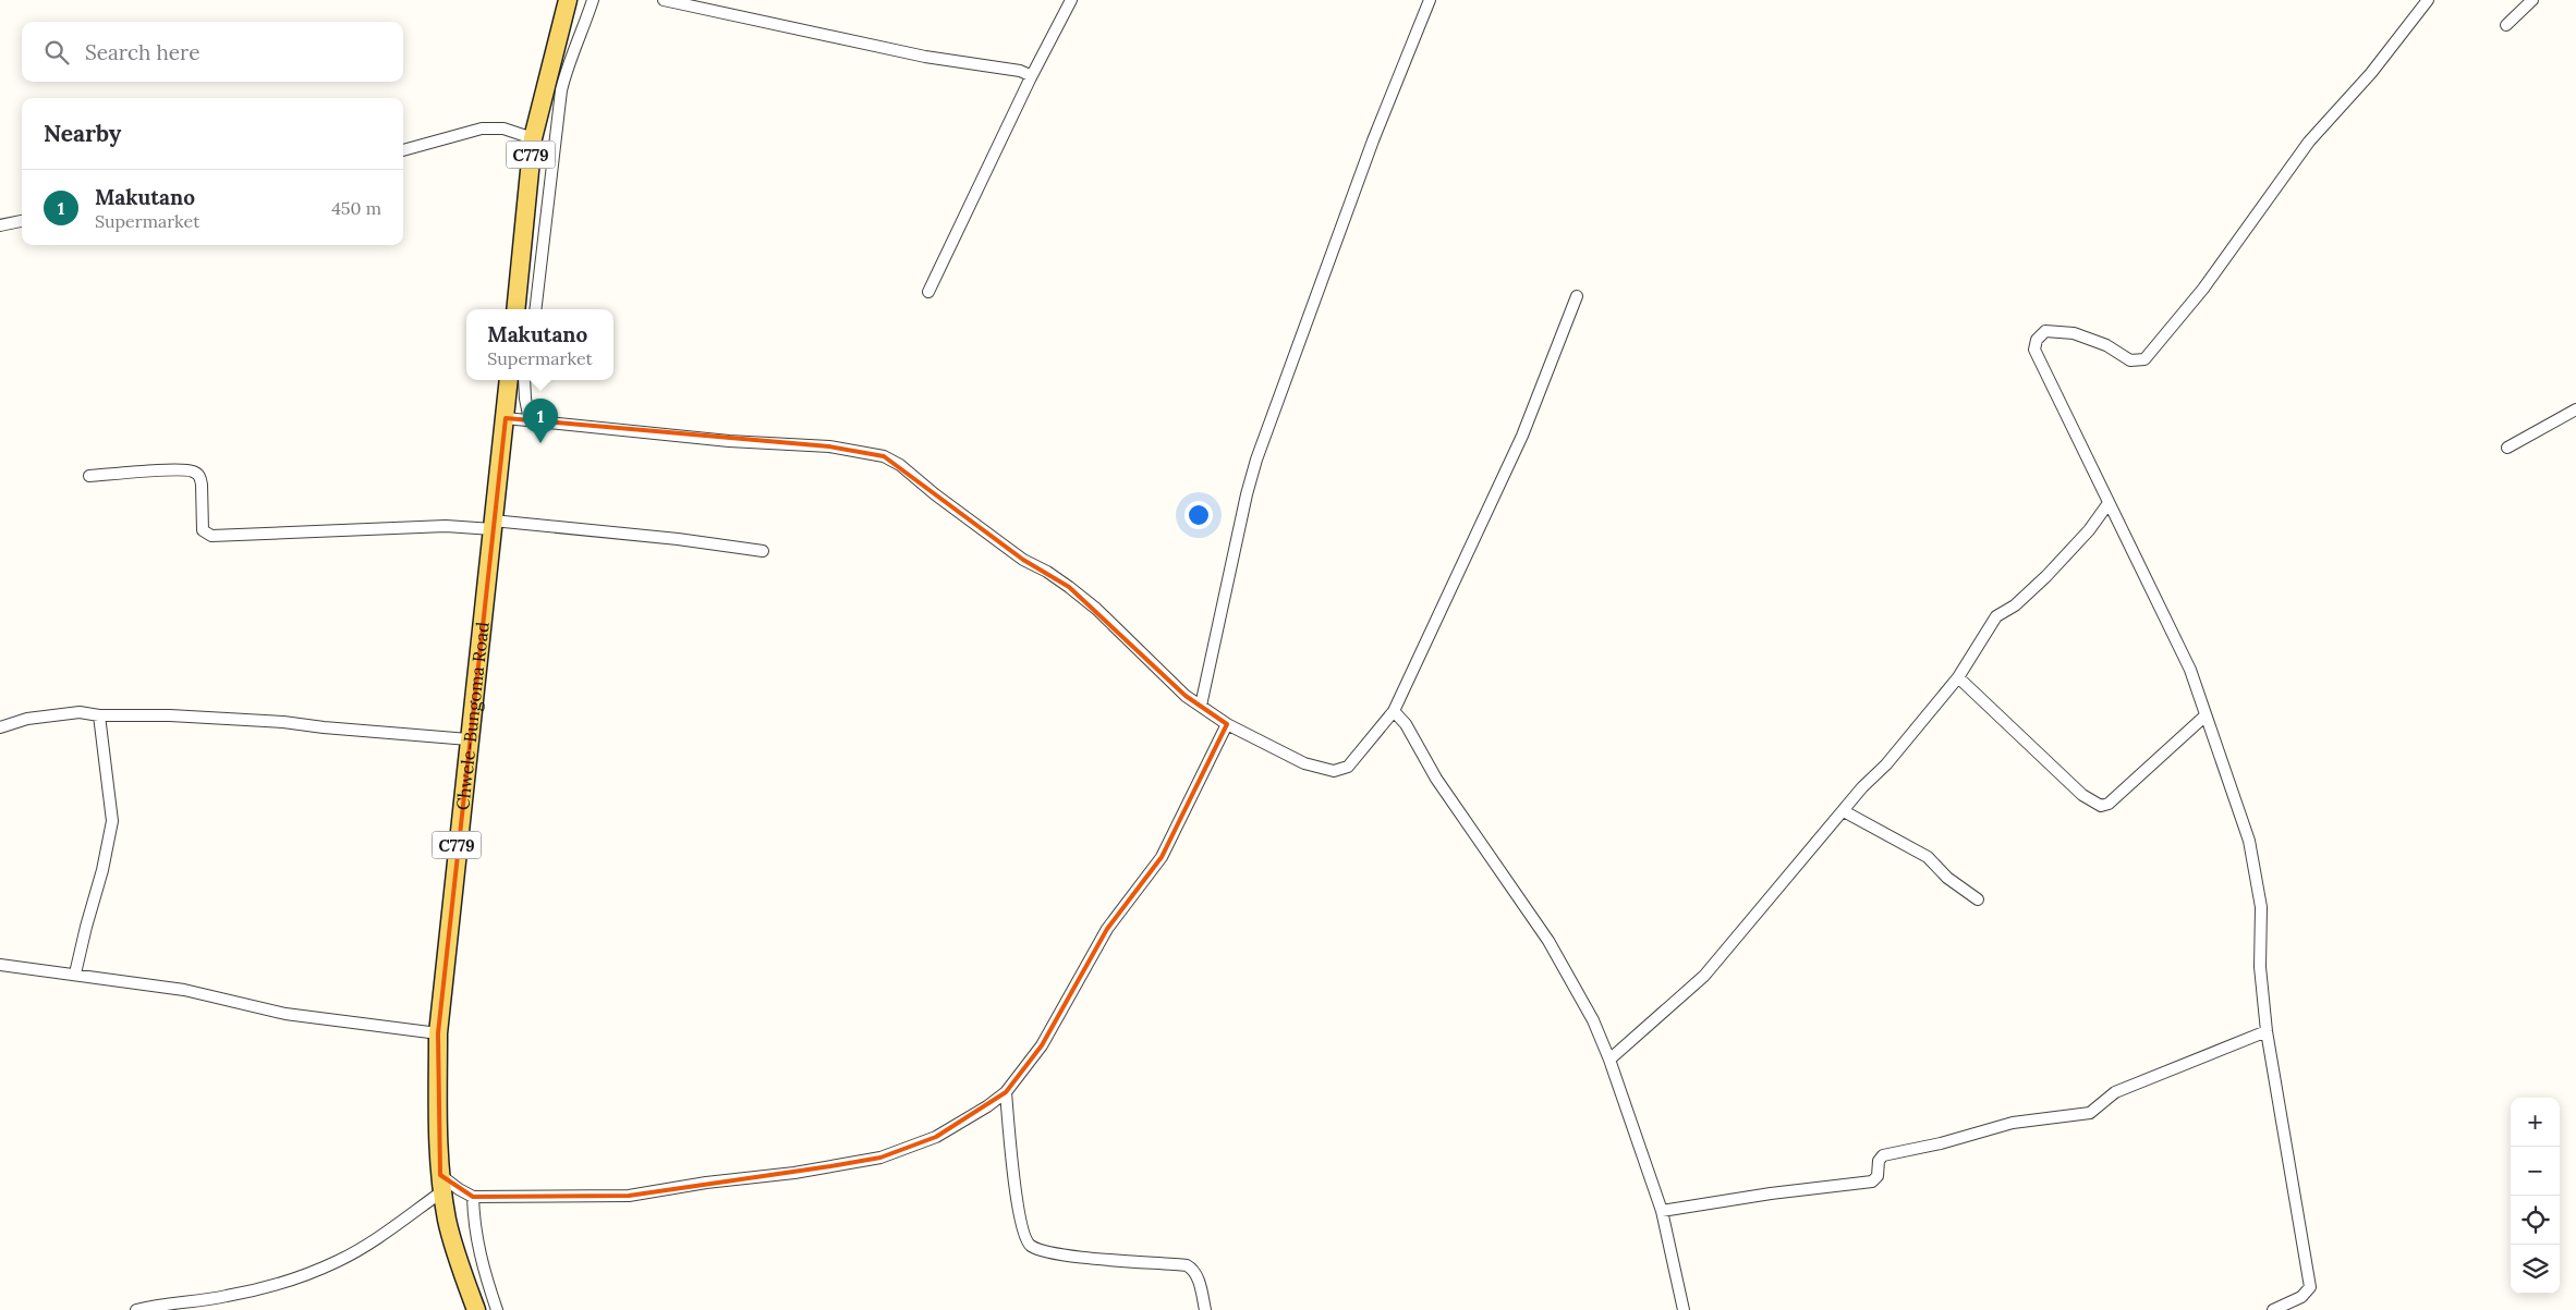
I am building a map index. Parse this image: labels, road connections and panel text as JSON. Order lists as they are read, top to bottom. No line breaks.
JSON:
{"streets":{"main road":["C779","Chwele-Bungoma Road"]},"page":{"search":"Search here","heading":"Nearby","list":[{"mark":"1","name":"Makutano","note":"Supermarket","value":"450 m"}],"popup":["Makutano","Supermarket"],"pins":"1","map_buttons":["+","−"]}}
